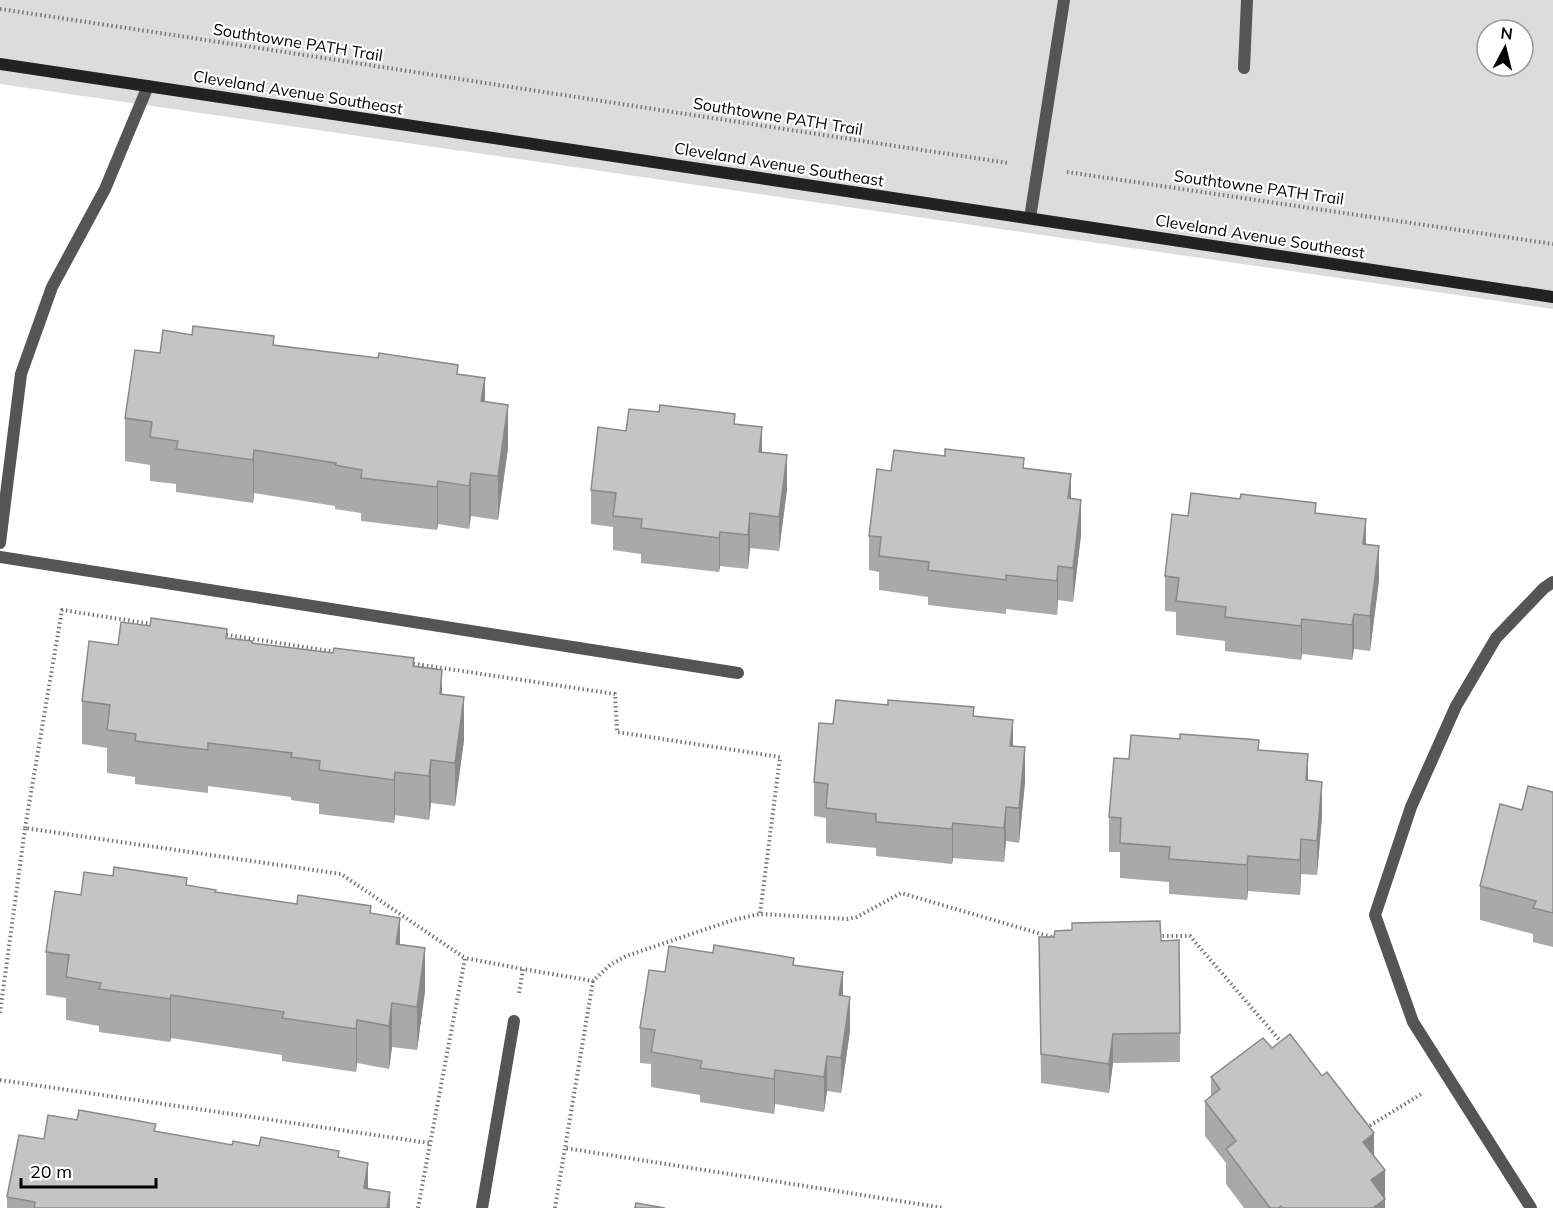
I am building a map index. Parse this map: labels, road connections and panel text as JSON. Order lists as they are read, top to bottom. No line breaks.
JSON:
{"streets":{"main road":["Cleveland Avenue Southeast"],"path":["Southtowne PATH Trail"]},"scale_bar":"20 m","north":"top"}
